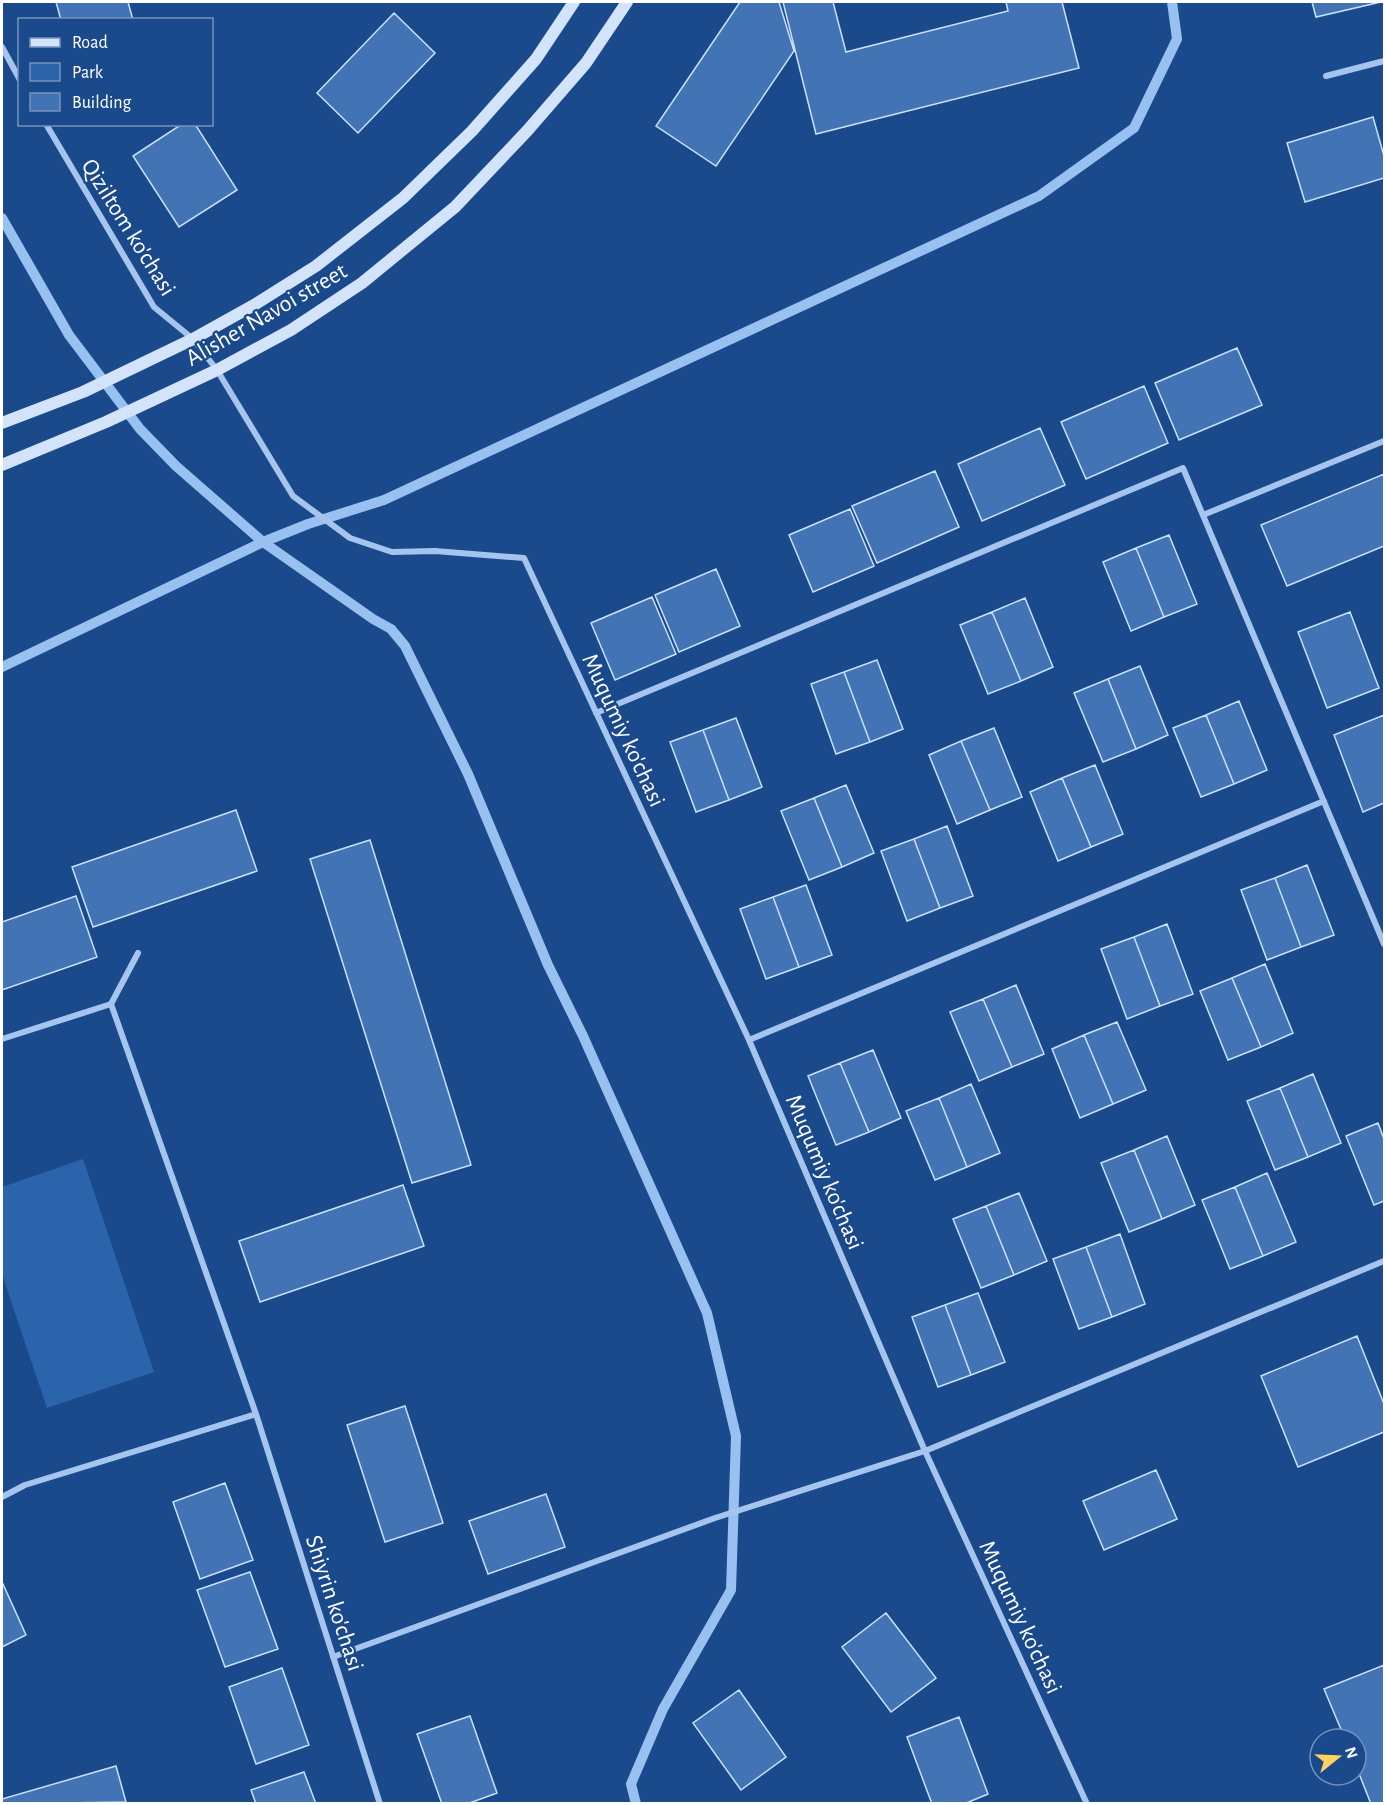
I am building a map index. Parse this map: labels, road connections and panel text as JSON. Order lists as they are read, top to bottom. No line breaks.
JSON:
{"streets":{"main road":["Alisher Navoi street"],"street":["Qiziltom ko'chasi","Muqumiy ko'chasi","Shiyrin ko'chasi"]},"crossings":[["Qiziltom ko'chasi","Alisher Navoi street"],["Qiziltom ko'chasi","Muqumiy ko'chasi"]],"legend":["Road","Park","Building"],"north":"right"}
